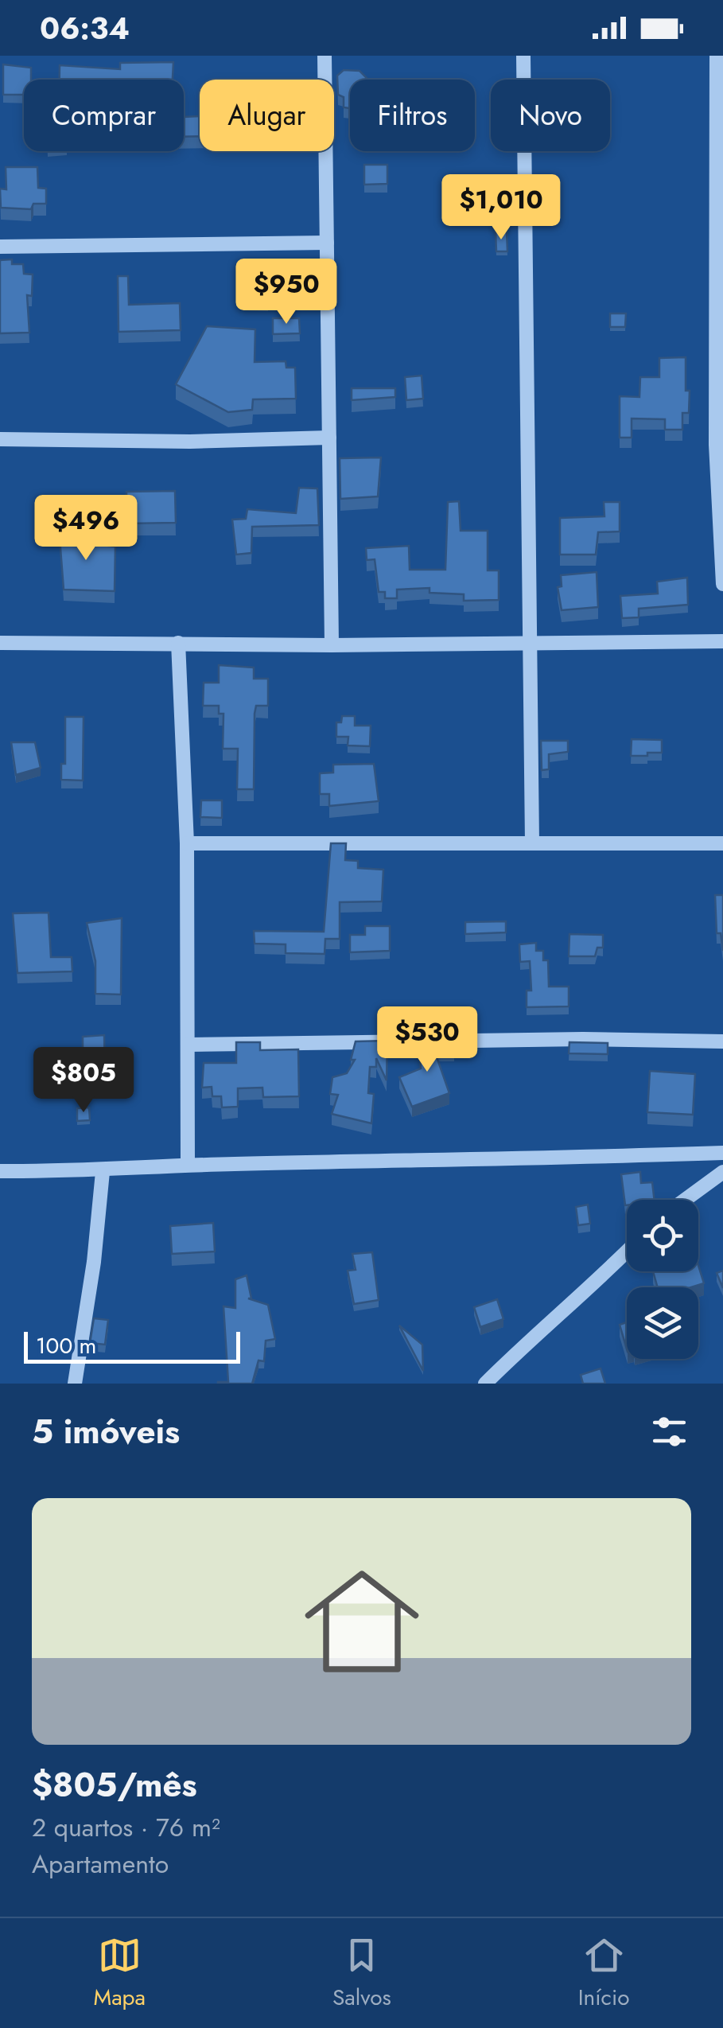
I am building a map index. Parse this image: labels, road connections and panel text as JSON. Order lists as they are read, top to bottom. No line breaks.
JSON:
{"scale_bar":"100 m","page":{"status":"06:34","chip":["Comprar","Alugar","Filtros","Novo"],"price":["$1,010","$950","$496","$530","$805"],"scale":"100 m","heading":"5 imóveis","list":[{"name":"$805/mês","note":"2 quartos · 76 m² · Apartamento"}],"tabs":["Mapa","Salvos","Início"]}}
